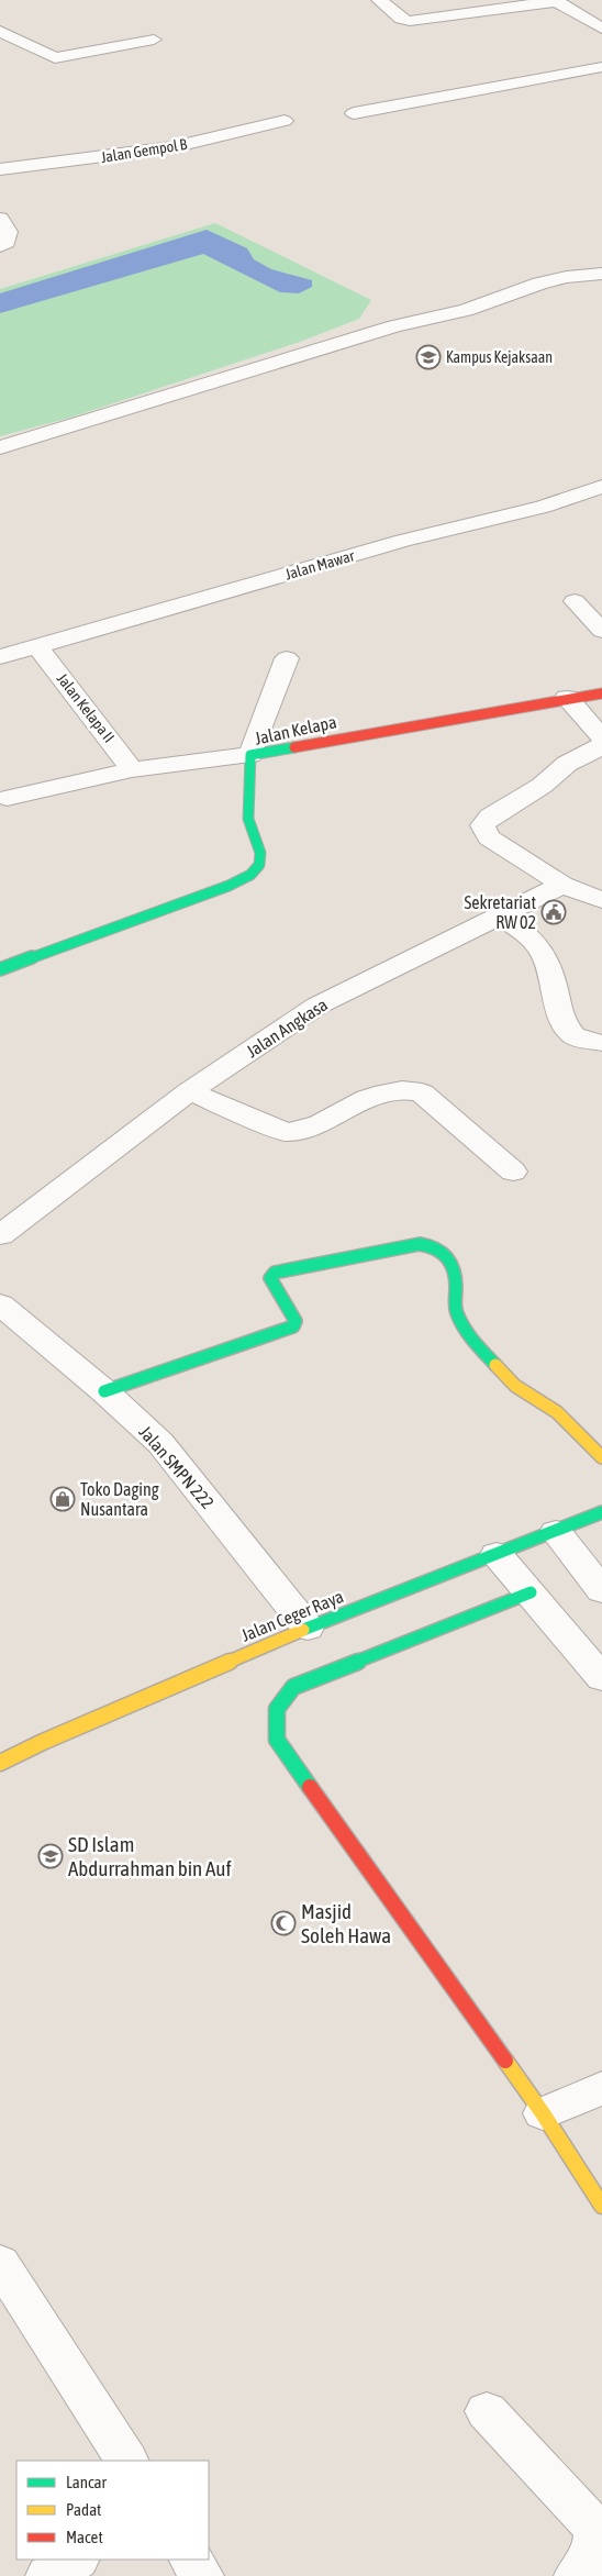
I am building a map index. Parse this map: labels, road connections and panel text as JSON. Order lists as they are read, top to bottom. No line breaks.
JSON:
{"streets":{"street":["Jalan Gempol B","Jalan Mawar","Jalan Kelapa II","Jalan Kelapa","Jalan Angkasa","Jalan SMPN 222","Jalan Ceger Raya"]},"crossings":[["Jalan Mawar","Jalan Kelapa II"],["Jalan SMPN 222","Jalan Ceger Raya"]],"places":{"school or university":["Kampus Kejaksaan","SD Islam Abdurrahman bin Auf"],"public building":["Sekretariat RW 02"],"shop":["Toko Daging Nusantara"],"mosque":["Masjid Soleh Hawa"]},"legend":["Lancar","Padat","Macet"]}
